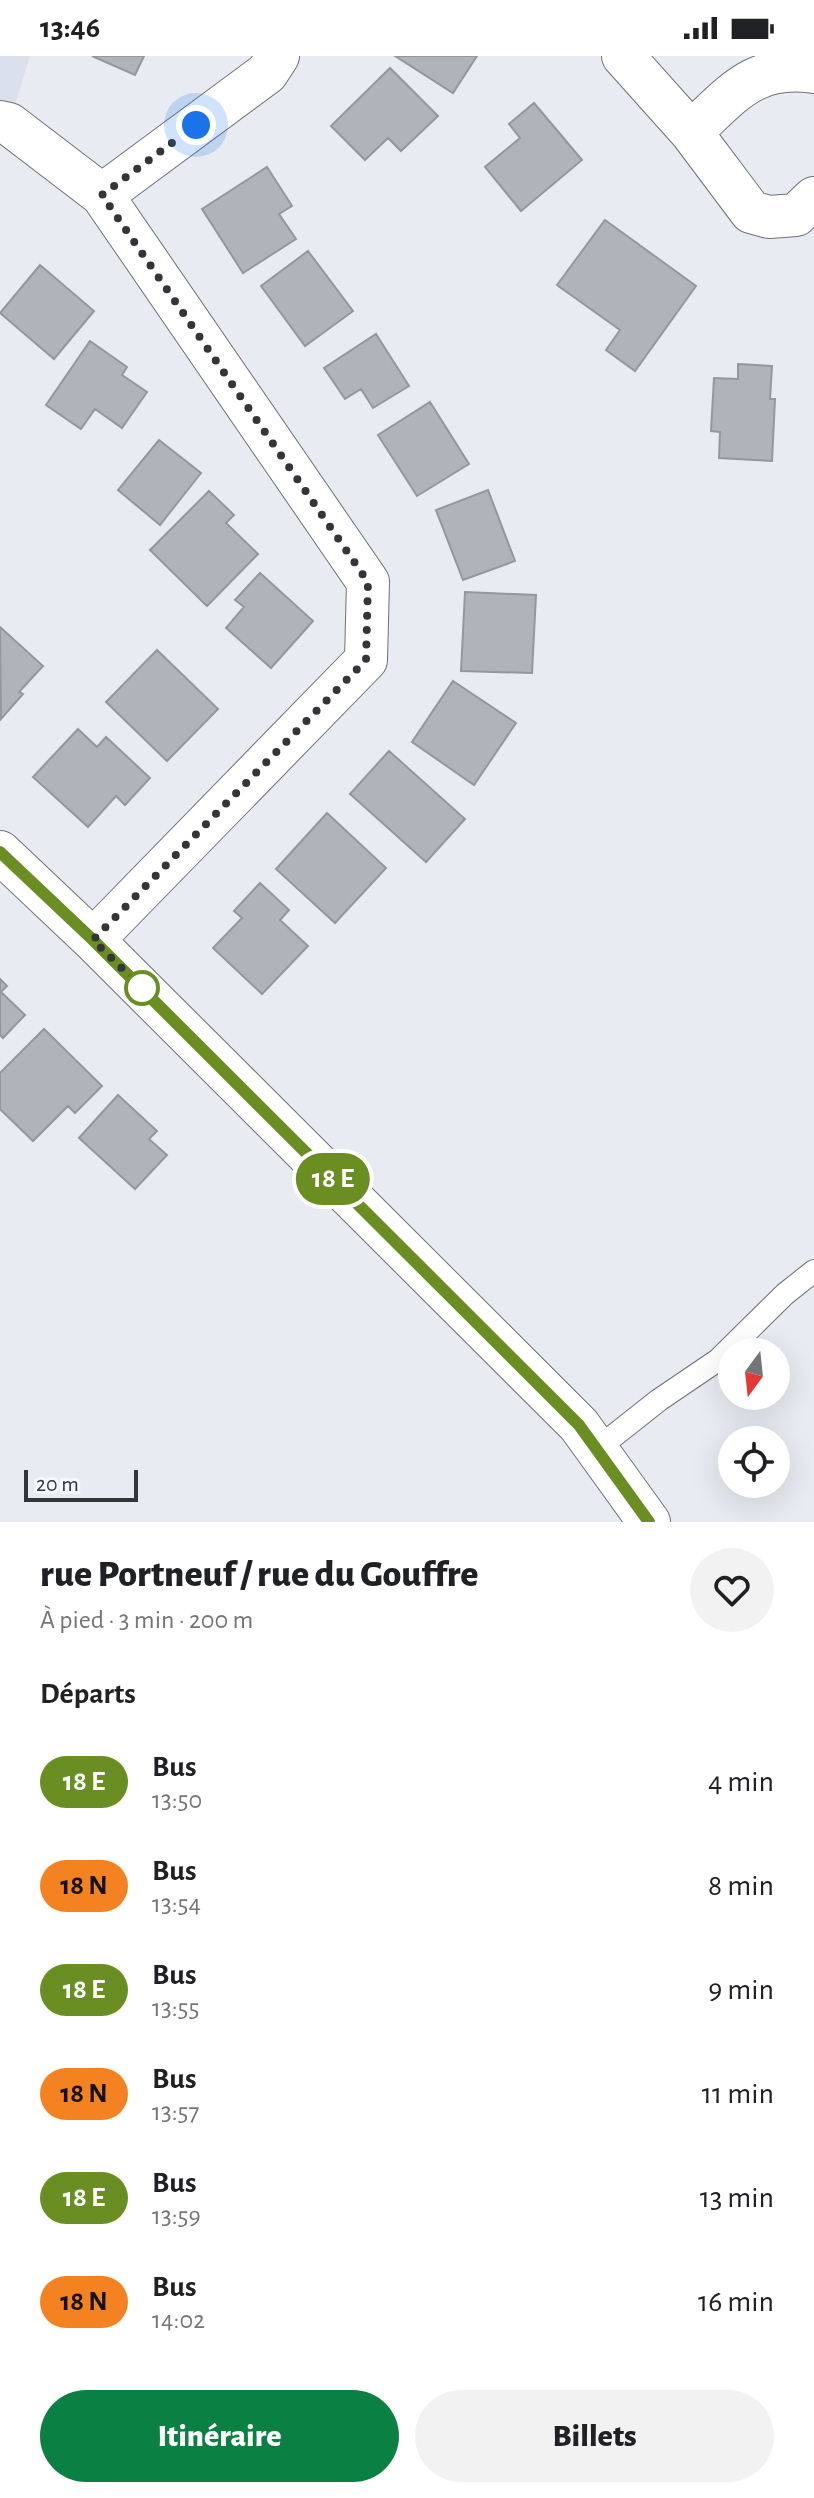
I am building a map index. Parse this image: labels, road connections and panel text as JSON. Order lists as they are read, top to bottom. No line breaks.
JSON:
{"scale_bar":"20 m","north":"bottom","page":{"status":"13:46","on_map":"18 E","scale":"20 m","heading":[["rue Portneuf / rue du Gouffre","À pied · 3 min · 200 m"],"Départs"],"list":[{"mark":"18 E","name":"Bus","note":"13:50","value":"4 min"},{"mark":"18 N","name":"Bus","note":"13:54","value":"8 min"},{"mark":"18 E","name":"Bus","note":"13:55","value":"9 min"},{"mark":"18 N","name":"Bus","note":"13:57","value":"11 min"},{"mark":"18 E","name":"Bus","note":"13:59","value":"13 min"},{"mark":"18 N","name":"Bus","note":"14:02","value":"16 min"}],"buttons":["Itinéraire","Billets"]}}
